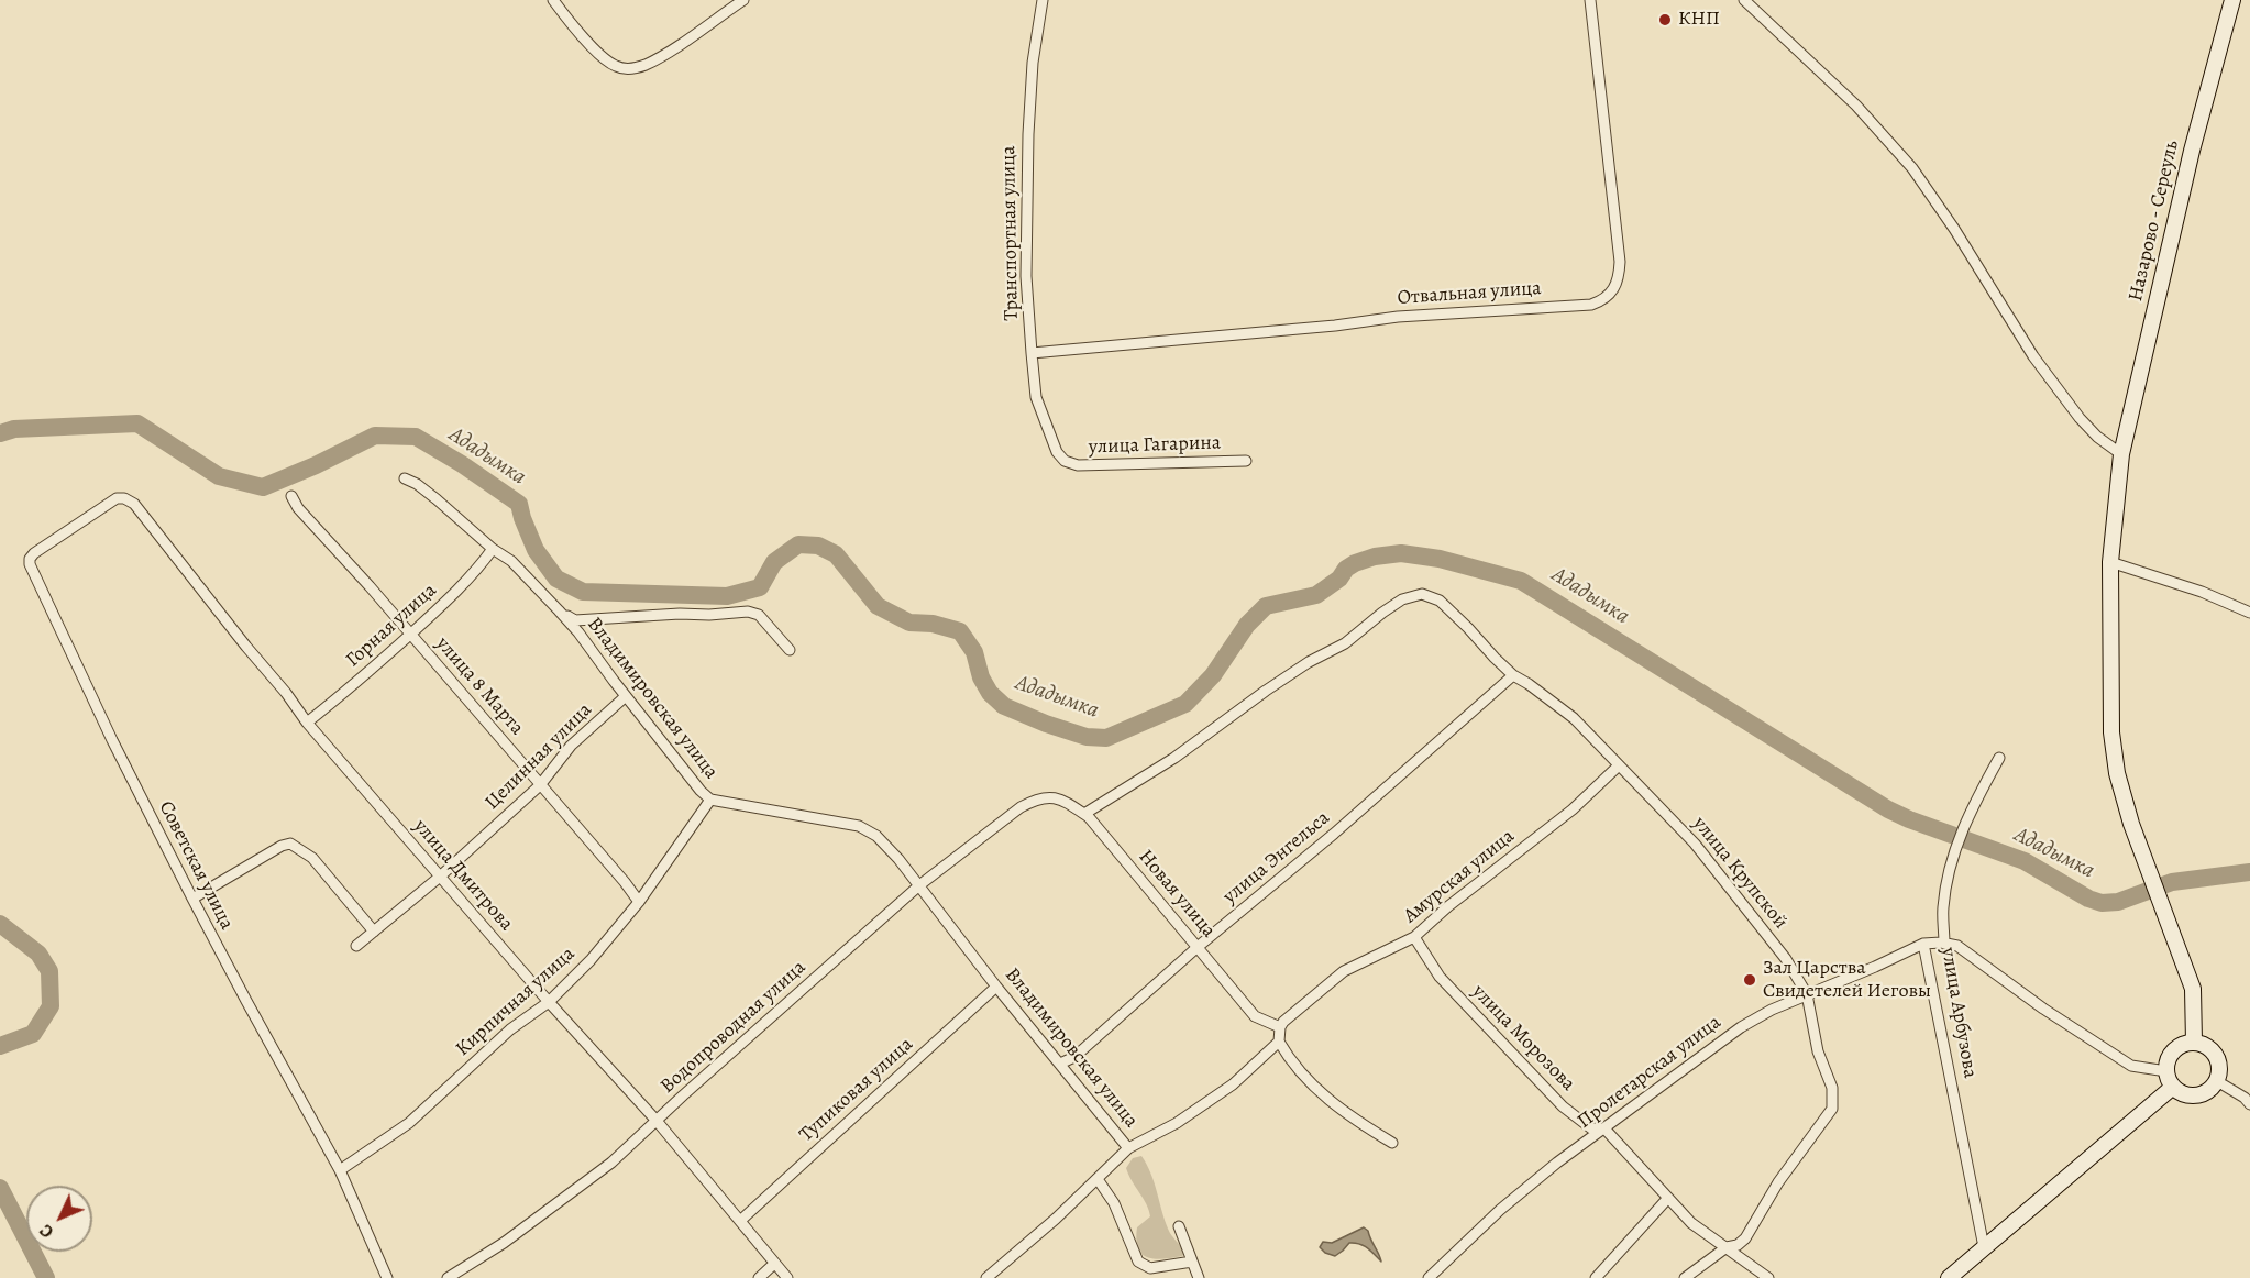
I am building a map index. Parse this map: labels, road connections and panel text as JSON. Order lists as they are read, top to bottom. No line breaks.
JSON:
{"streets":{"street":["Назарово - Сереуль","Транспортная улица","Отвальная улица","улица Гагарина","Горная улица","улица 8 Марта","Владимировская улица","Целинная улица","улица Энгельса","Советская улица","улица Крупской","улица Дмитрова","Амурская улица","Новая улица","Кирпичная улица","улица Арбузова","Водопроводная улица","улица Морозова","Пролетарская улица","Тупиковая улица"]},"crossings":[["Назарово - Сереуль","улица Арбузова"],["Транспортная улица","Отвальная улица"],["Транспортная улица","улица Гагарина"],["Горная улица","улица 8 Марта"],["Горная улица","Владимировская улица"],["Горная улица","улица Дмитрова"],["улица 8 Марта","Целинная улица"],["улица 8 Марта","Кирпичная улица"],["Владимировская улица","Целинная улица"],["Владимировская улица","улица Энгельса"],["Владимировская улица","Кирпичная улица"],["Владимировская улица","Водопроводная улица"],["Владимировская улица","Тупиковая улица"],["Целинная улица","улица Дмитрова"],["улица Энгельса","улица Крупской"],["улица Энгельса","Новая улица"],["Советская улица","улица Дмитрова"],["Советская улица","Кирпичная улица"],["улица Крупской","Амурская улица"],["улица Крупской","Новая улица"],["улица Крупской","улица Морозова"],["улица Крупской","Пролетарская улица"],["улица Дмитрова","Кирпичная улица"],["улица Дмитрова","Водопроводная улица"],["улица Дмитрова","Тупиковая улица"],["Амурская улица","Новая улица"],["Амурская улица","улица Морозова"],["Новая улица","Водопроводная улица"],["улица Арбузова","Пролетарская улица"],["улица Морозова","Пролетарская улица"]],"water":["Ададымка"],"places":["КНП","Зал Царства Свидетелей Иеговы"],"north":"bottom left"}
